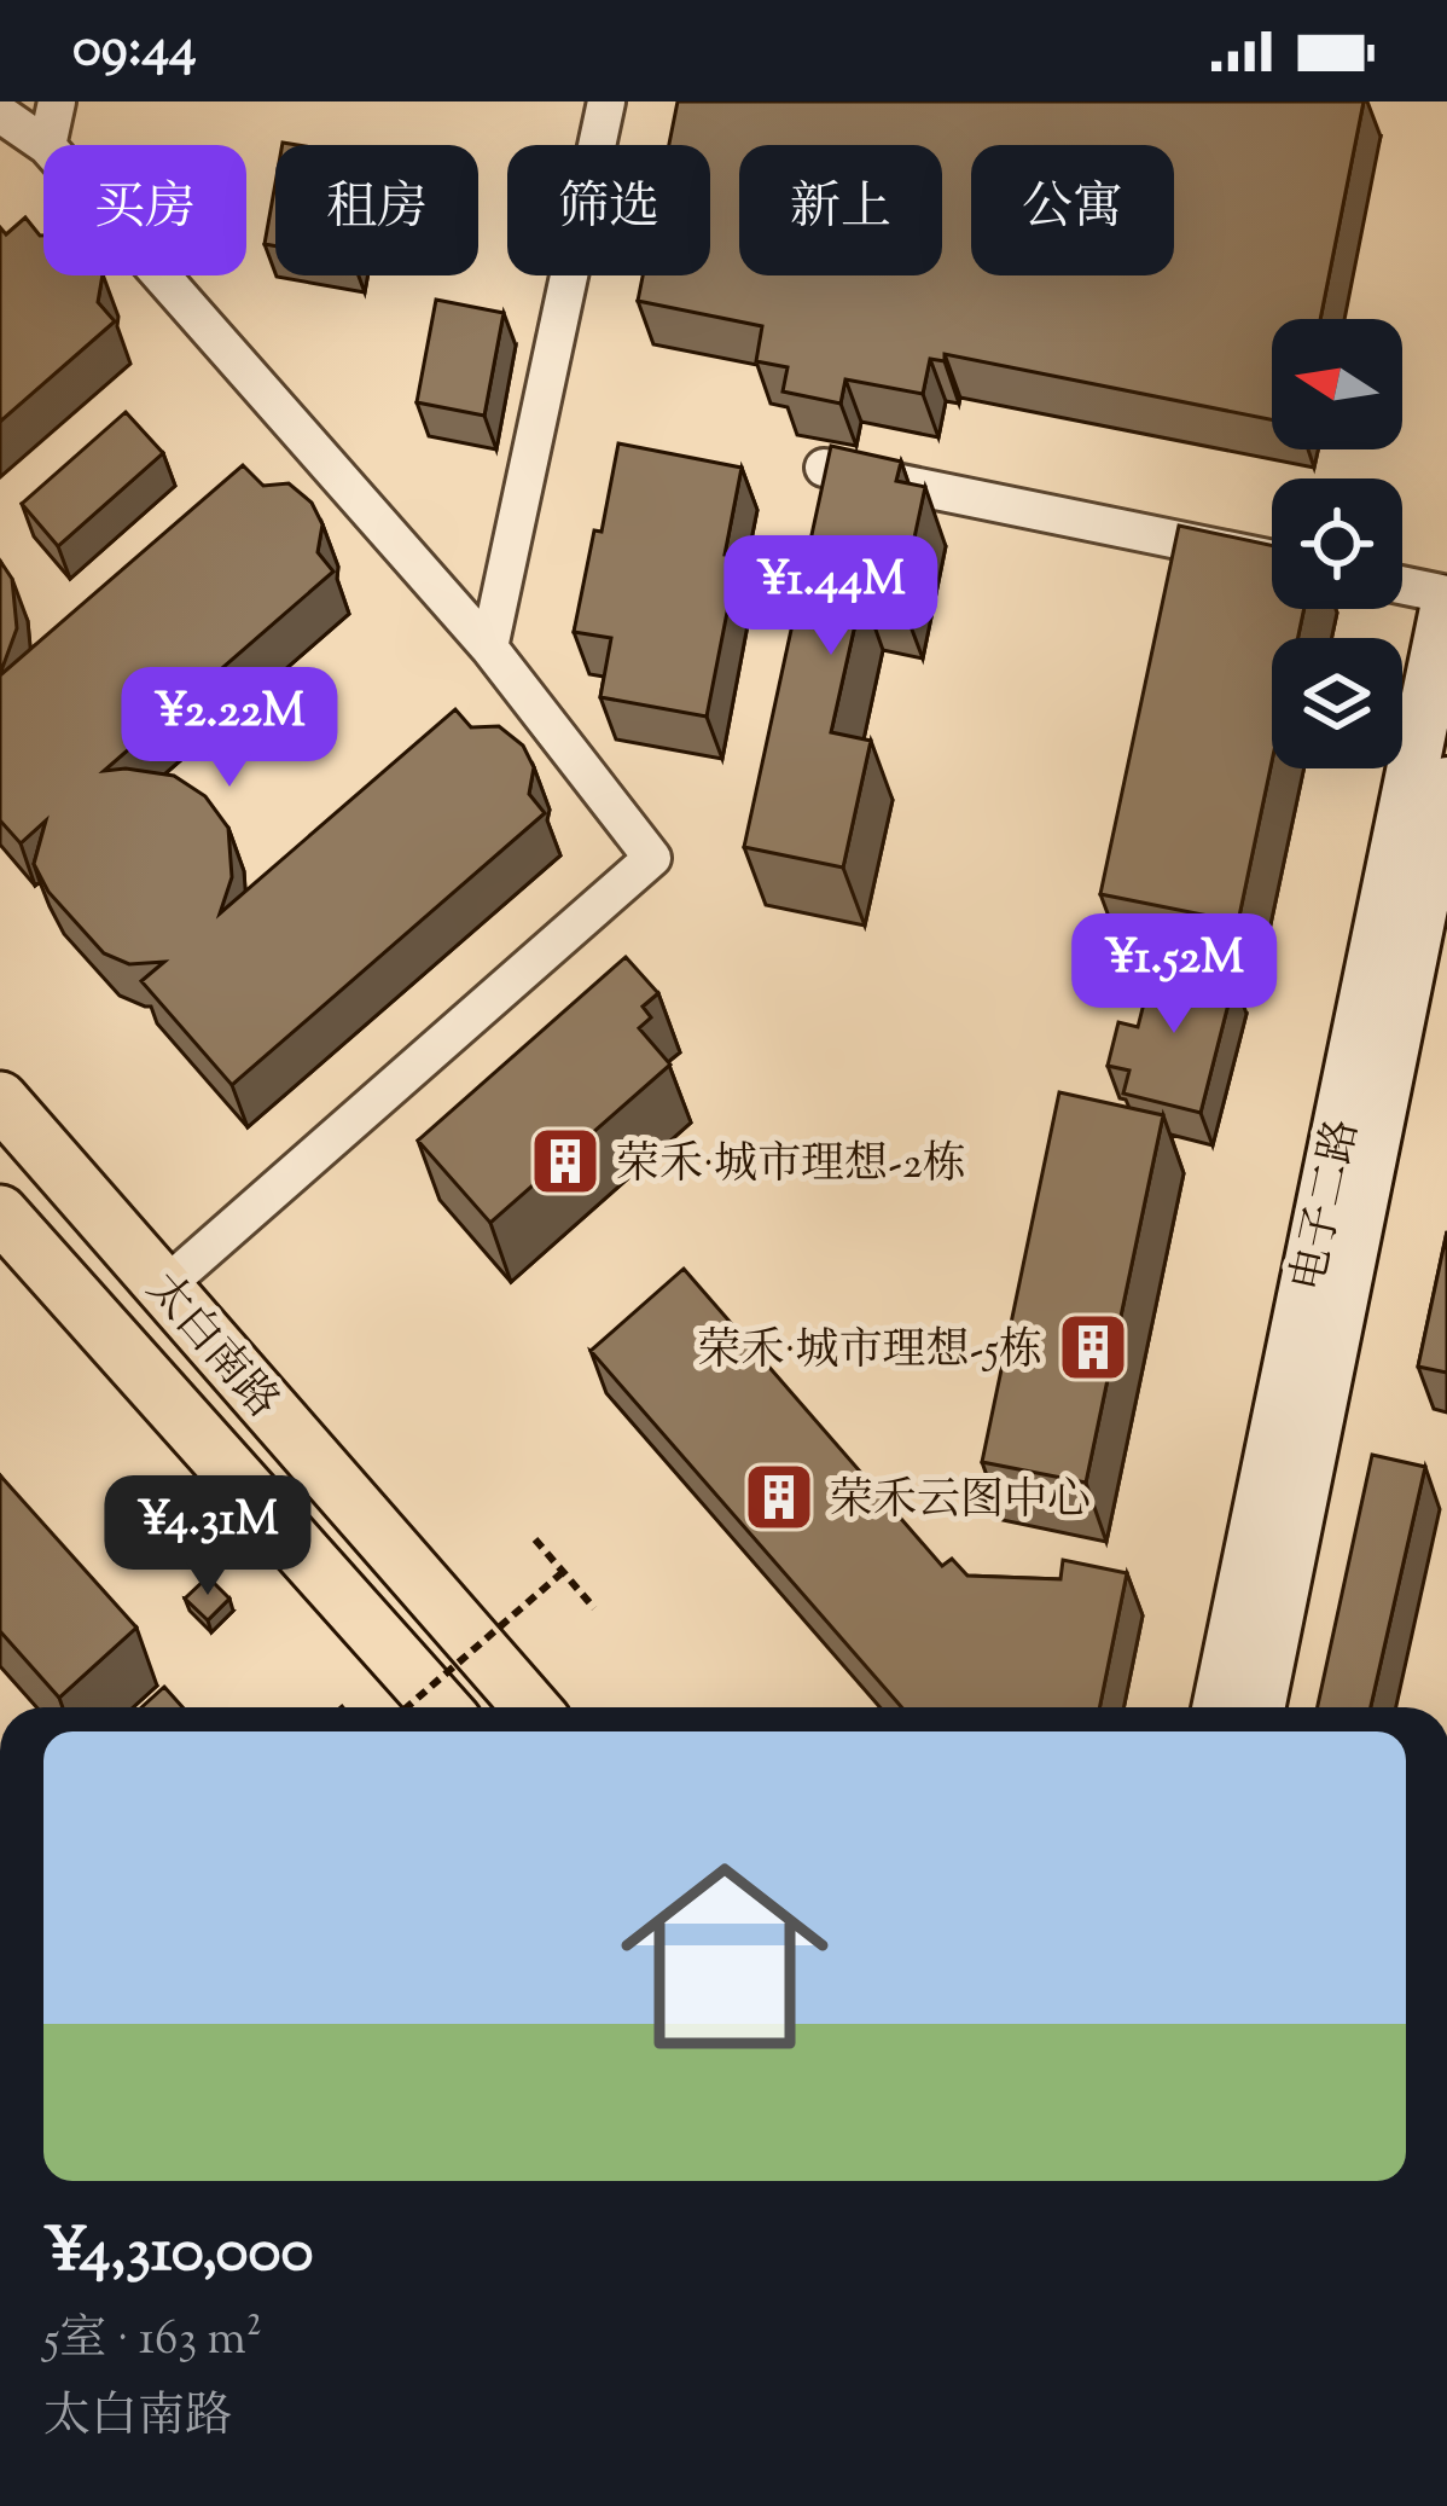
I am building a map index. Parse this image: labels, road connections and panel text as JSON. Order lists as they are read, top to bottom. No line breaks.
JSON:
{"streets":{"main road":["电子二路","太白南路"]},"places":{"building":["荣禾·城市理想-2栋","荣禾·城市理想-5栋","荣禾云图中心"]},"north":"left","page":{"status":"09:44","chip":["买房","租房","筛选","新上","公寓"],"price":["¥1.44M","¥2.22M","¥1.52M","¥4.31M"],"list":[{"name":"¥4,310,000","note":"5室 · 163 m² · 太白南路"}]}}
